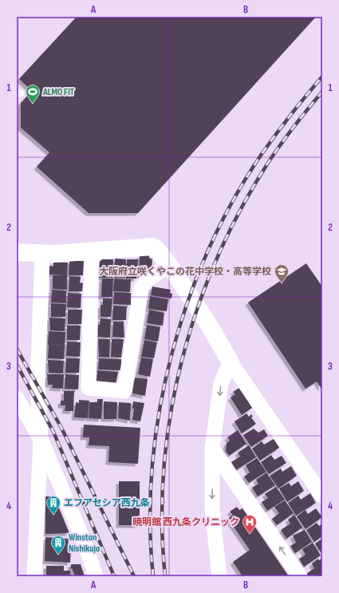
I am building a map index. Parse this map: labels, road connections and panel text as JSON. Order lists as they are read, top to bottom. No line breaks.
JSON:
{"places":{"sports":["ALMO FIT"],"school or university":["大阪府立咲くやこの花中学校・高等学校"],"building":["エフアセシア西九条","Winston Nishikujo"],"hospital":["暁明館 西九条クリニック"]},"grid":{"columns":["A","B"],"rows":["1","2","3","4"]}}
